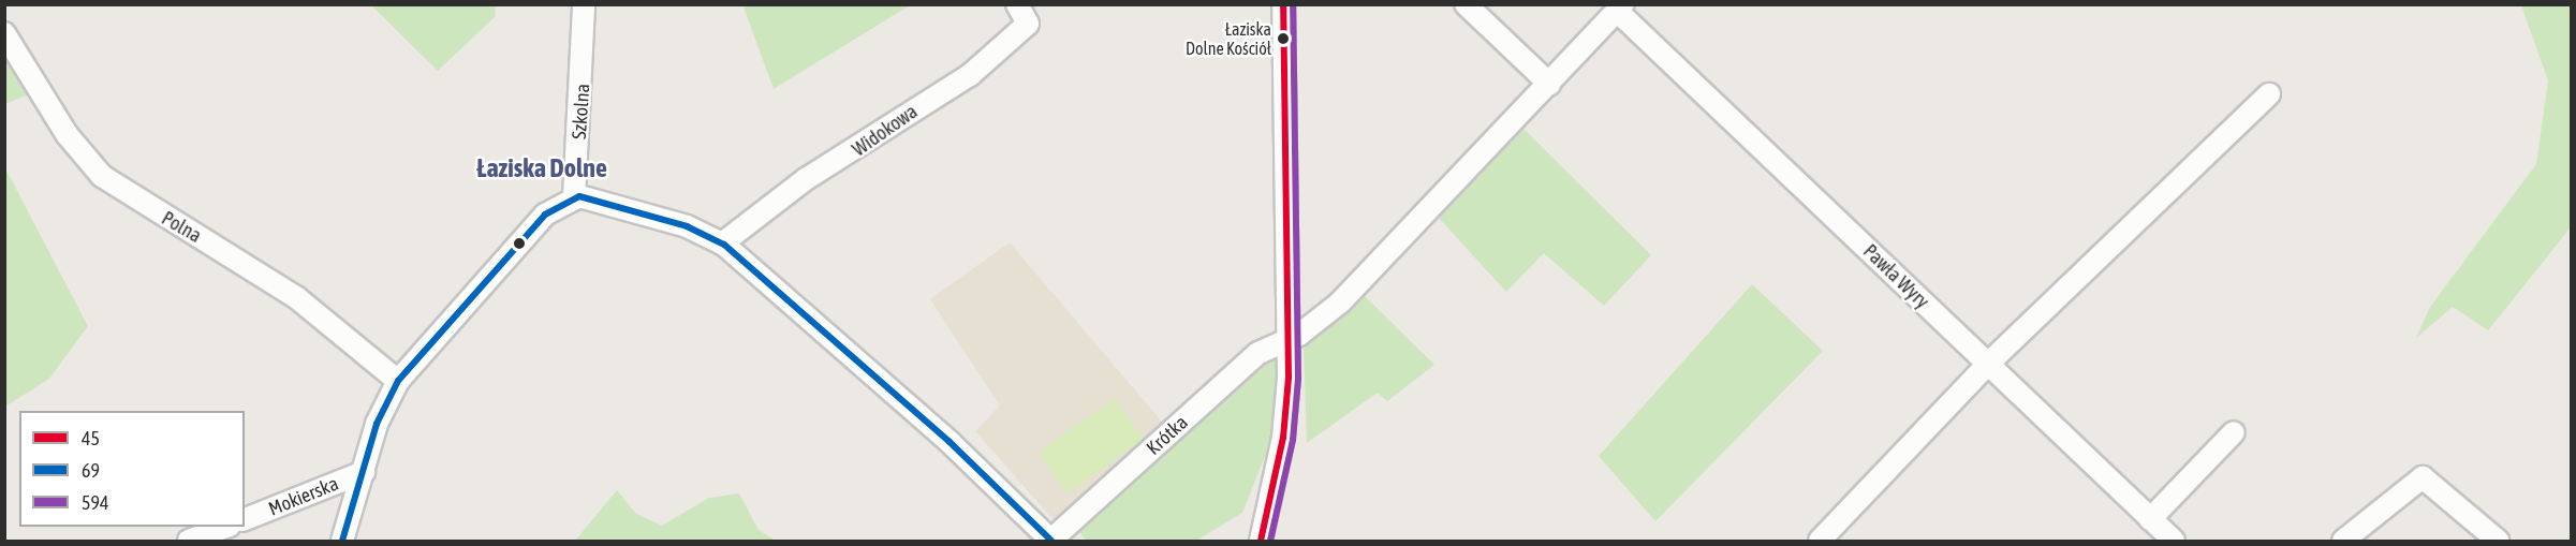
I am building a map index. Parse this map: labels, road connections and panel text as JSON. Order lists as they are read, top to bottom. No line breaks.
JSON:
{"streets":{"street":["Szkolna","Widokowa","Polna","Pawła Wyry","Krótka","Mokierska"]},"crossings":[["Pawła Wyry","Krótka"]],"districts":["Łaziska Dolne"],"places":["Łaziska Dolne Kościół"],"lines":["transit line 45","transit line 594","transit line 69"],"legend":["45","69","594"]}
